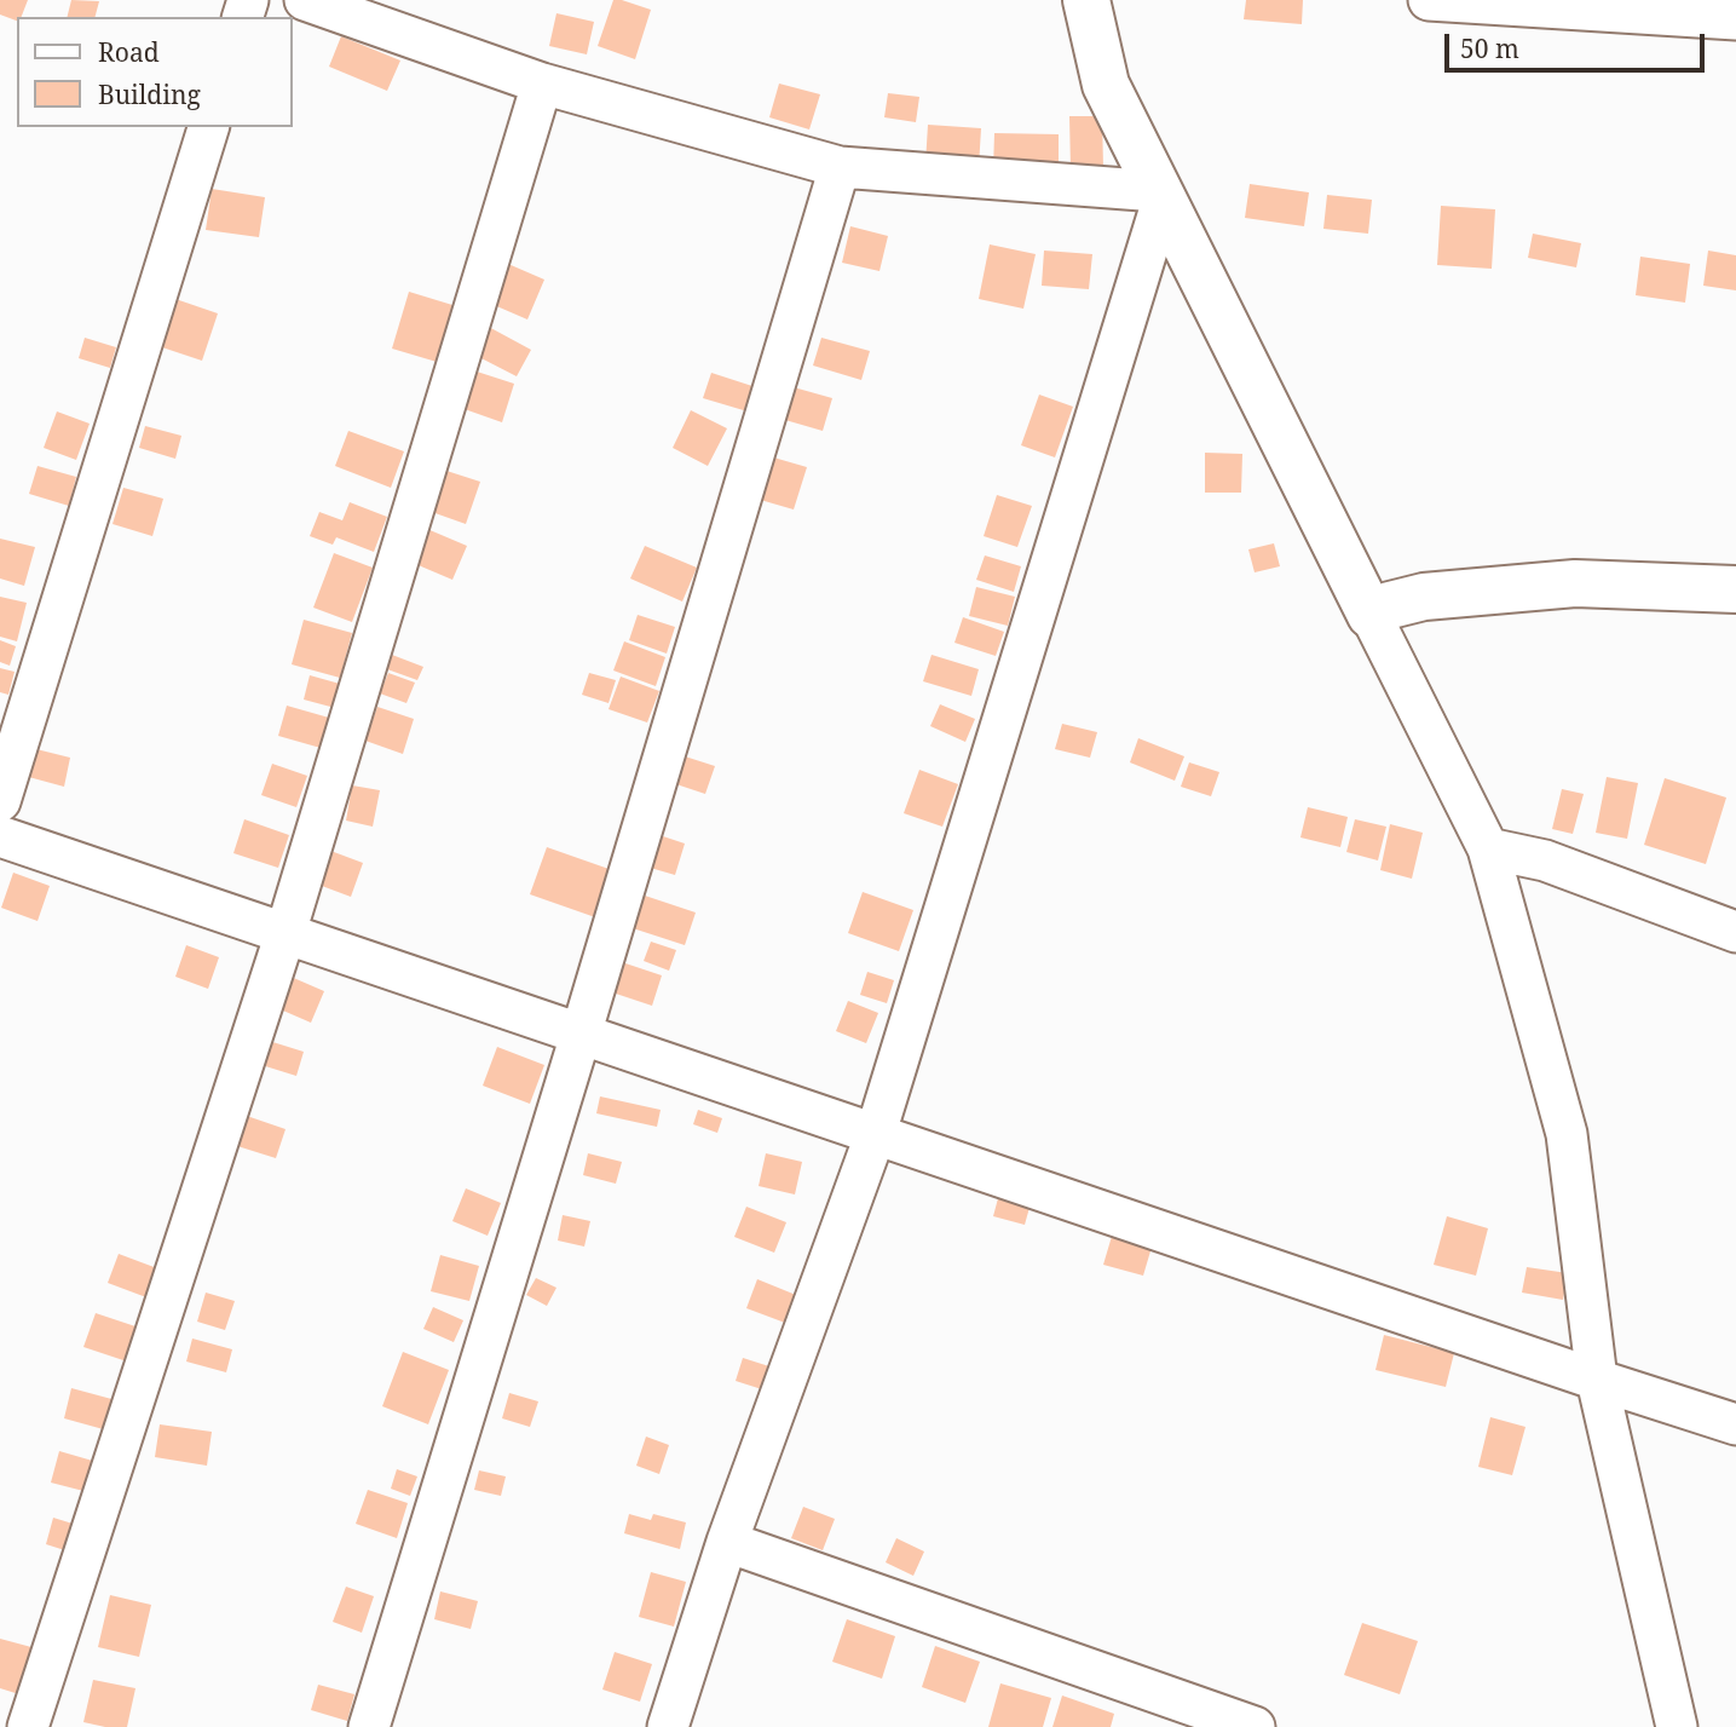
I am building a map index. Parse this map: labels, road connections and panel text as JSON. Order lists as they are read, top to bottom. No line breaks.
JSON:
{"legend":["Road","Building"],"scale_bar":"50 m"}
